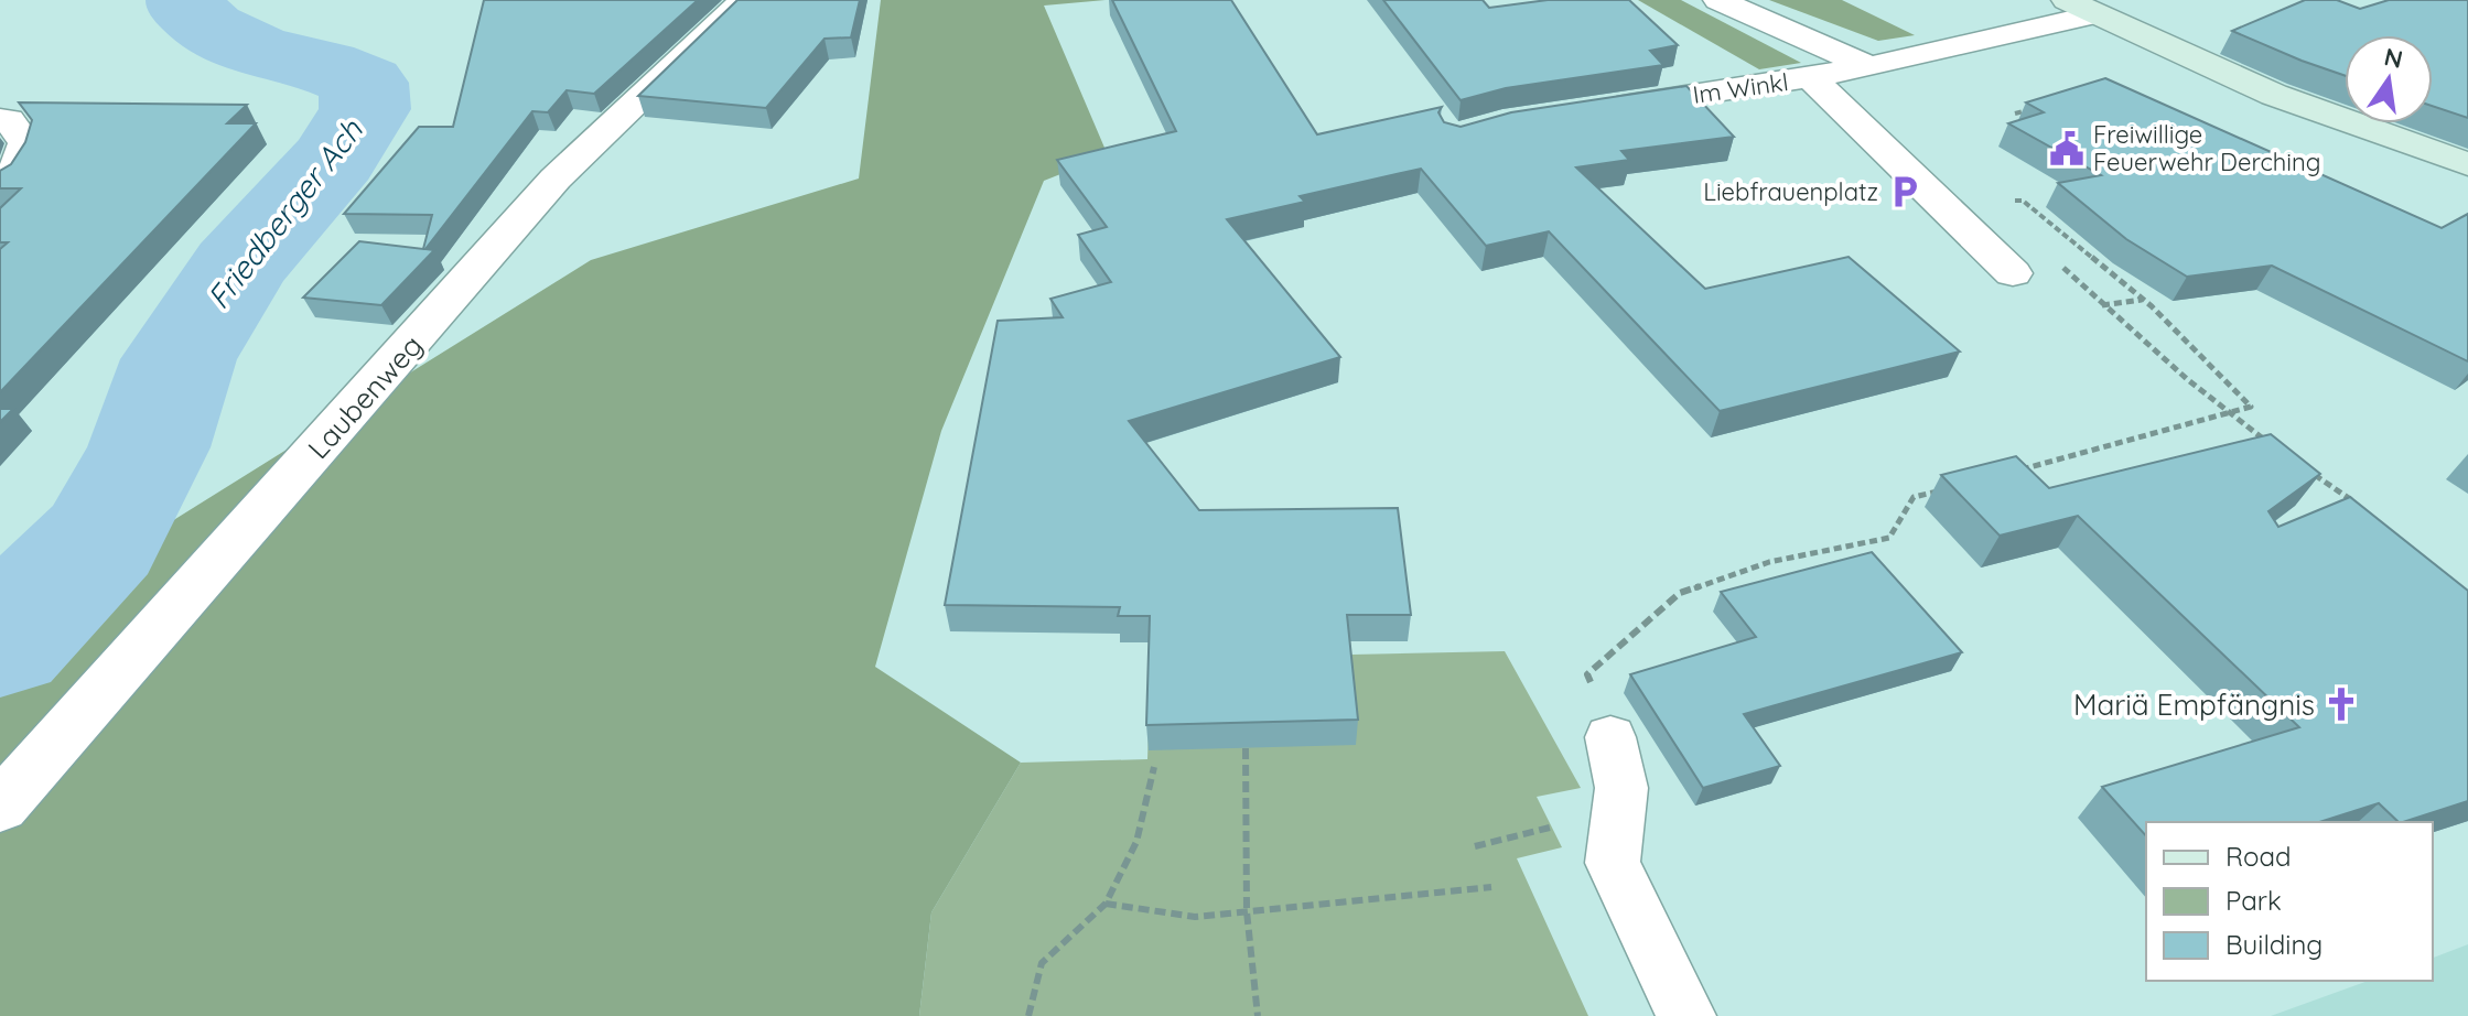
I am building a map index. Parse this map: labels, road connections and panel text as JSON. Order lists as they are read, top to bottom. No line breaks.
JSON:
{"streets":{"street":["Im Winkl","Laubenweg"]},"water":["Friedberger Ach"],"places":{"public building":["Freiwillige Feuerwehr Derching"],"parking":["Liebfrauenplatz"],"church":["Mariä Empfängnis"]},"legend":["Road","Park","Building"],"north":"top"}
